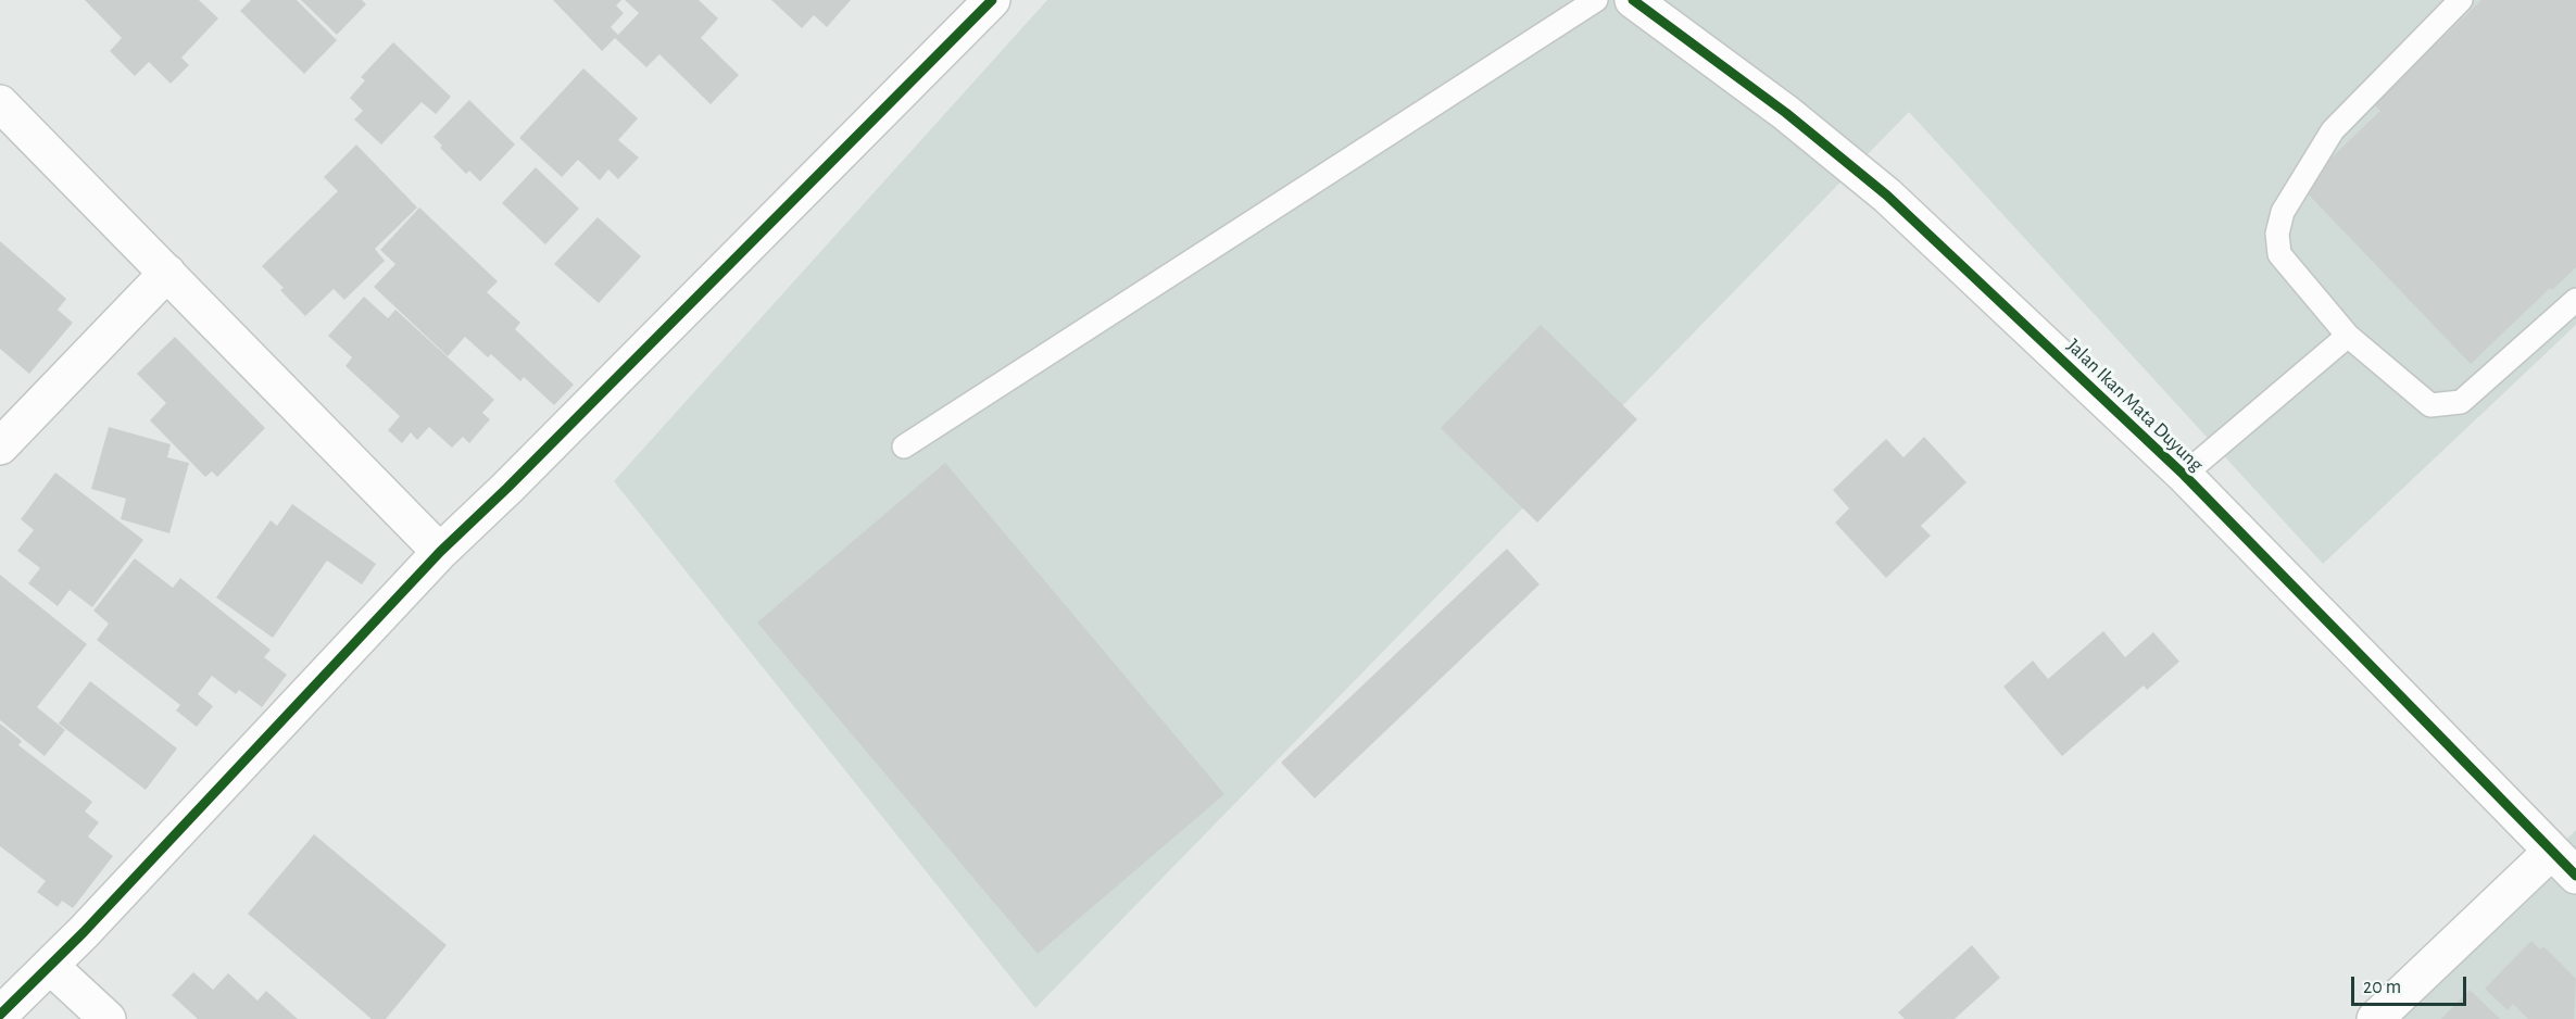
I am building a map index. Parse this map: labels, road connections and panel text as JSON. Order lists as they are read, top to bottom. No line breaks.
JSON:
{"streets":{"street":["Jalan Ikan Mata Duyung"]},"scale_bar":"20 m"}
